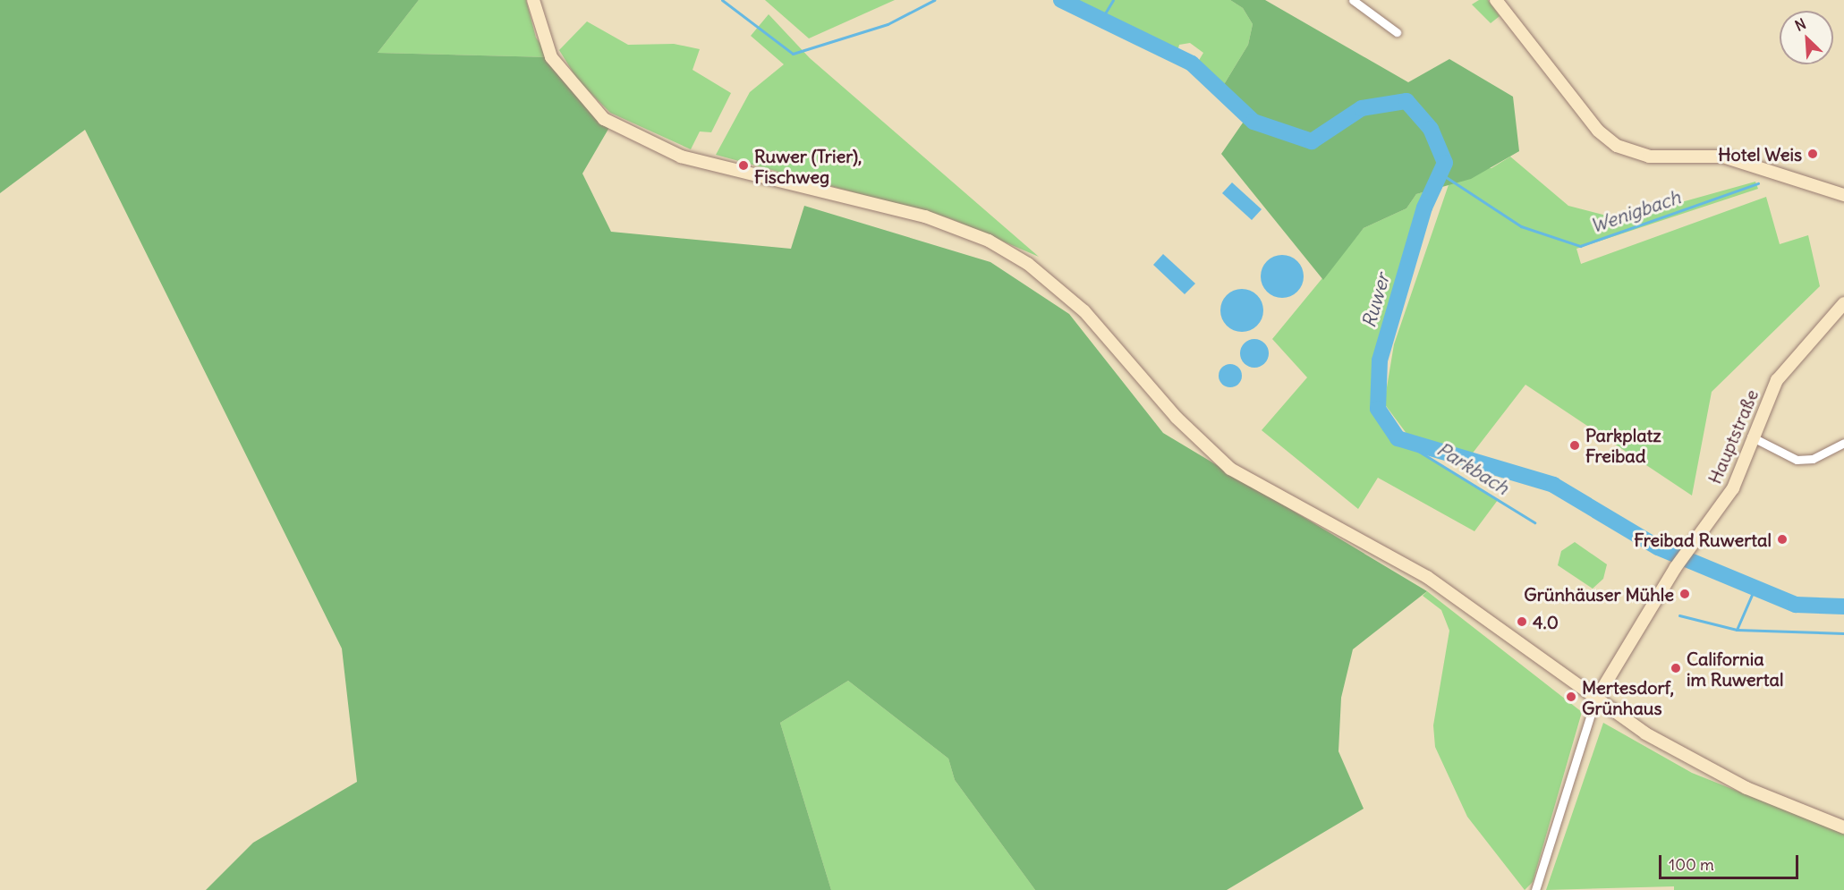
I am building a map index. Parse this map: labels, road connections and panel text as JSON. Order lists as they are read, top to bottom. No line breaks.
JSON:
{"streets":{"main road":["Hauptstraße"]},"water":["Wenigbach","Ruwer","Parkbach"],"places":["Hotel Weis","Ruwer (Trier), Fischweg","Parkplatz Freibad","Freibad Ruwertal","Grünhäuser Mühle","4.0","California im Ruwertal","Mertesdorf, Grünhaus"],"scale_bar":"100 m","north":"top left"}
